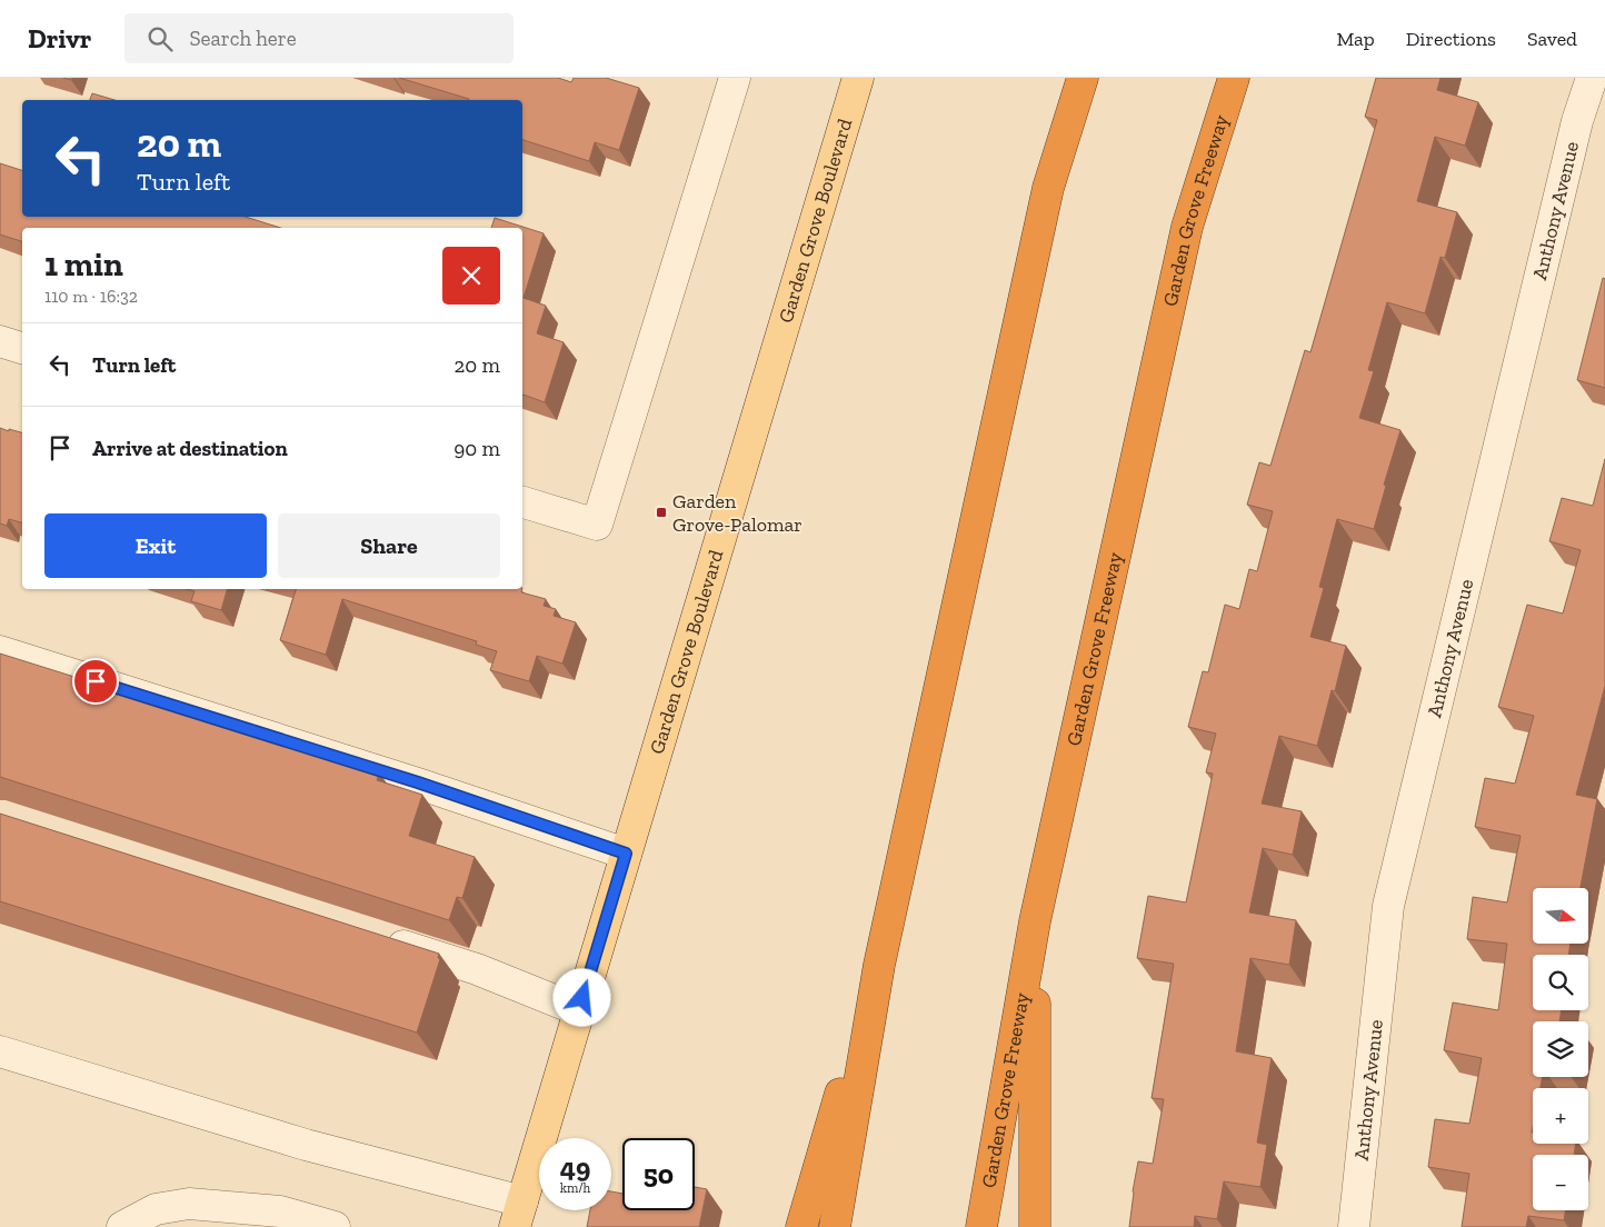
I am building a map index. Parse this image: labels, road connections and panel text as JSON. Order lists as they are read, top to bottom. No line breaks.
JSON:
{"streets":{"highway":["Garden Grove Freeway"],"main road":["Garden Grove Boulevard"],"street":["Anthony Avenue"]},"places":{"transit":["Garden Grove-Palomar"]},"north":"right","page":{"header":"Drivr","search":"Search here","nav":["Map","Directions","Saved"],"turn":["20 m","Turn left"],"heading":["1 min","110 m · 16:32"],"list":[{"name":"Turn left","value":"20 m"},{"name":"Arrive at destination","value":"90 m"}],"buttons":["Exit","Share"],"map_buttons":["+","−"],"speed":"49 km/h","limit":"50"}}
